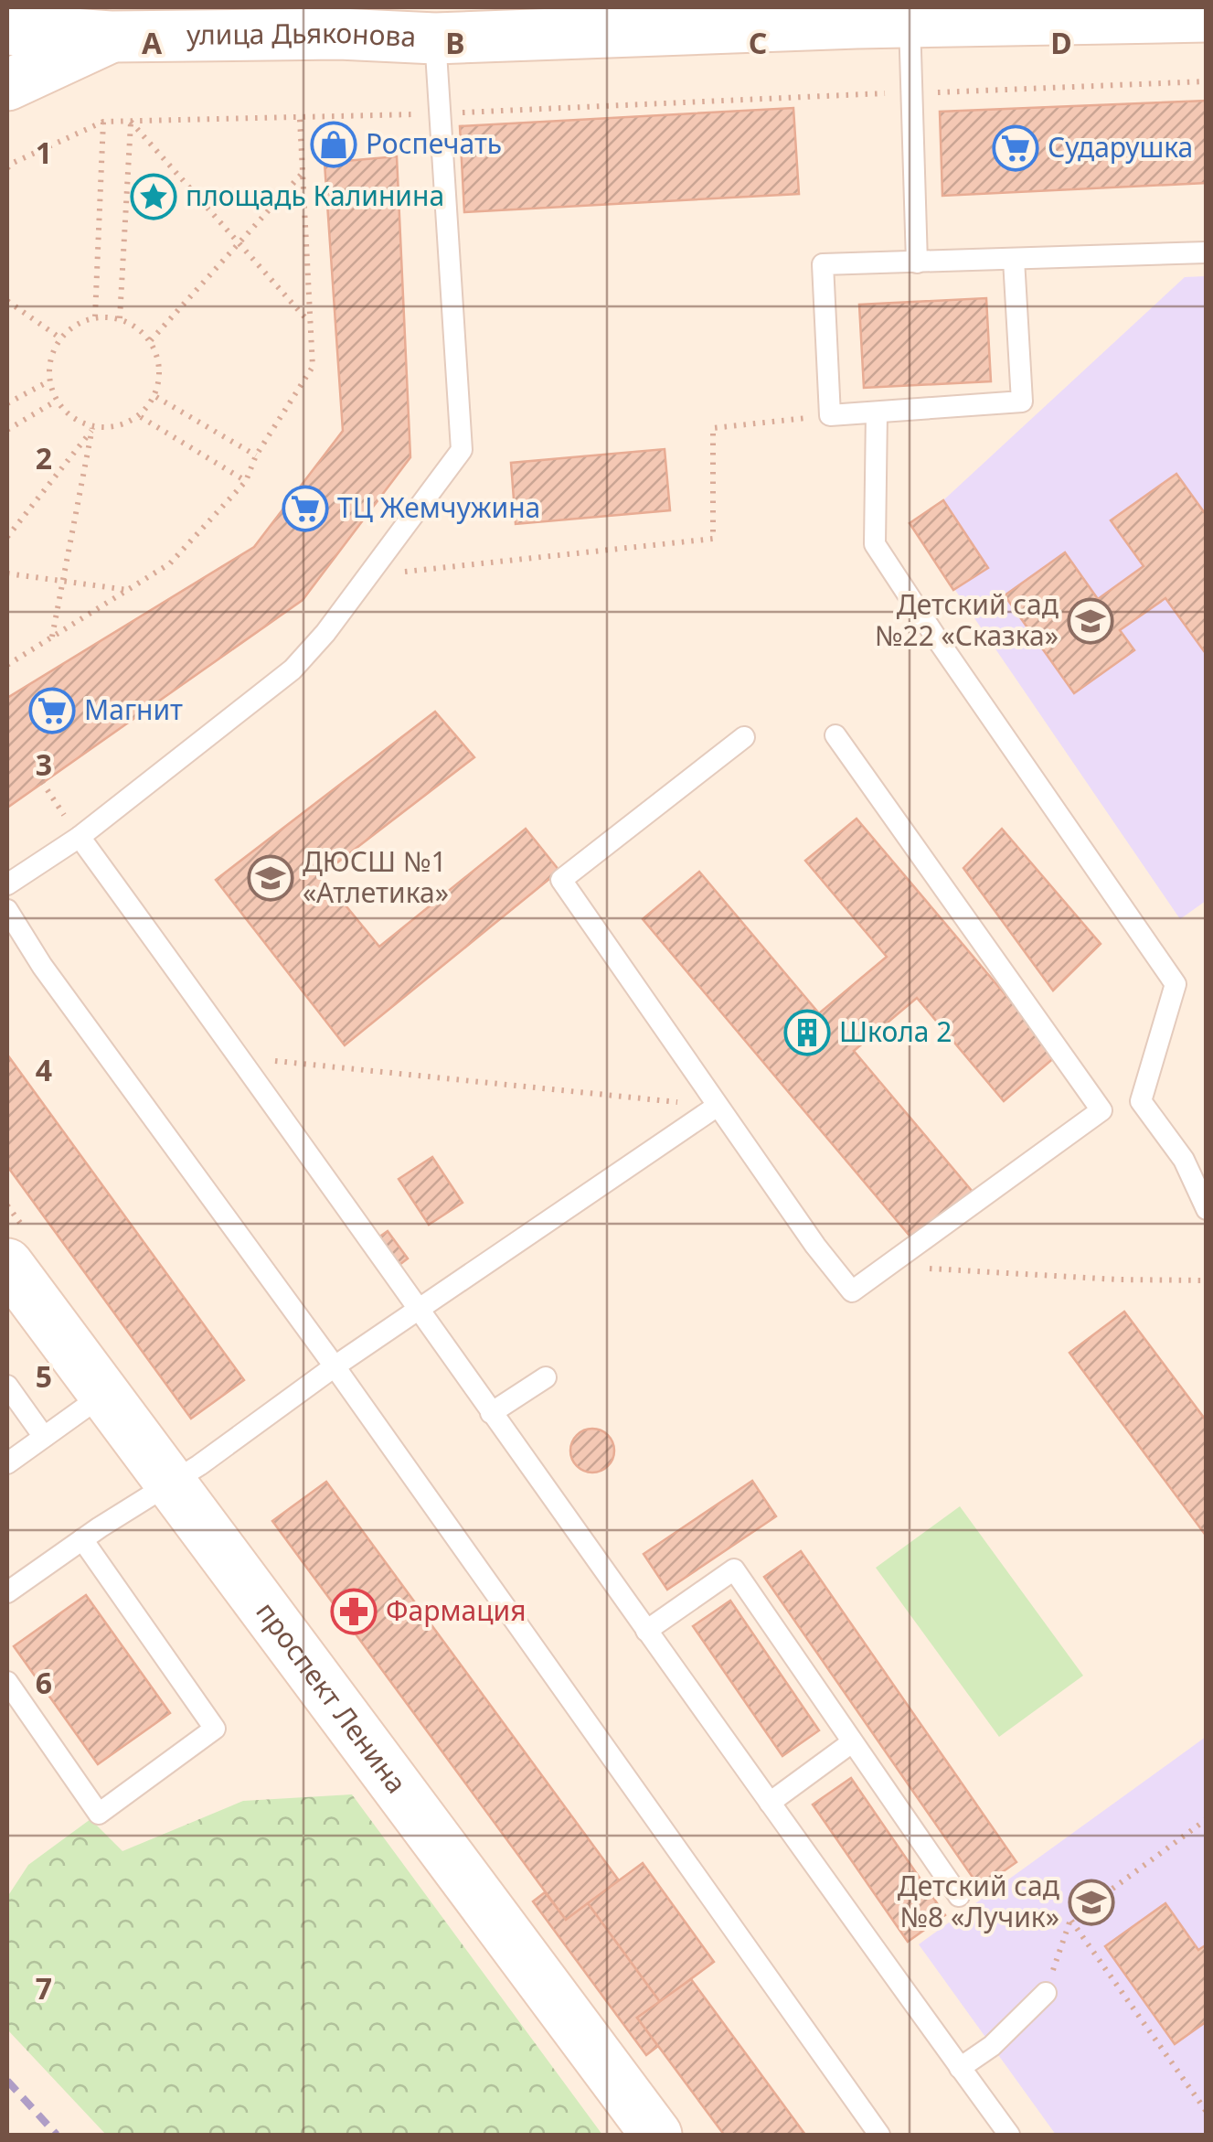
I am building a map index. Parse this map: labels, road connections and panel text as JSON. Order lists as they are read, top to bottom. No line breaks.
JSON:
{"streets":{"main road":["улица Дьяконова","проспект Ленина"]},"places":{"shop":["Роспечать"],"supermarket":["Сударушка","ТЦ Жемчужина","Магнит"],"place":["площадь Калинина"],"school or university":["Детский сад №22 «Сказка»","ДЮСШ №1 «Атлетика»","Детский сад №8 «Лучик»"],"building":["Школа 2"],"pharmacy":["Фармация"]},"grid":{"columns":["A","B","C","D"],"rows":["1","2","3","4","5","6","7"]}}
